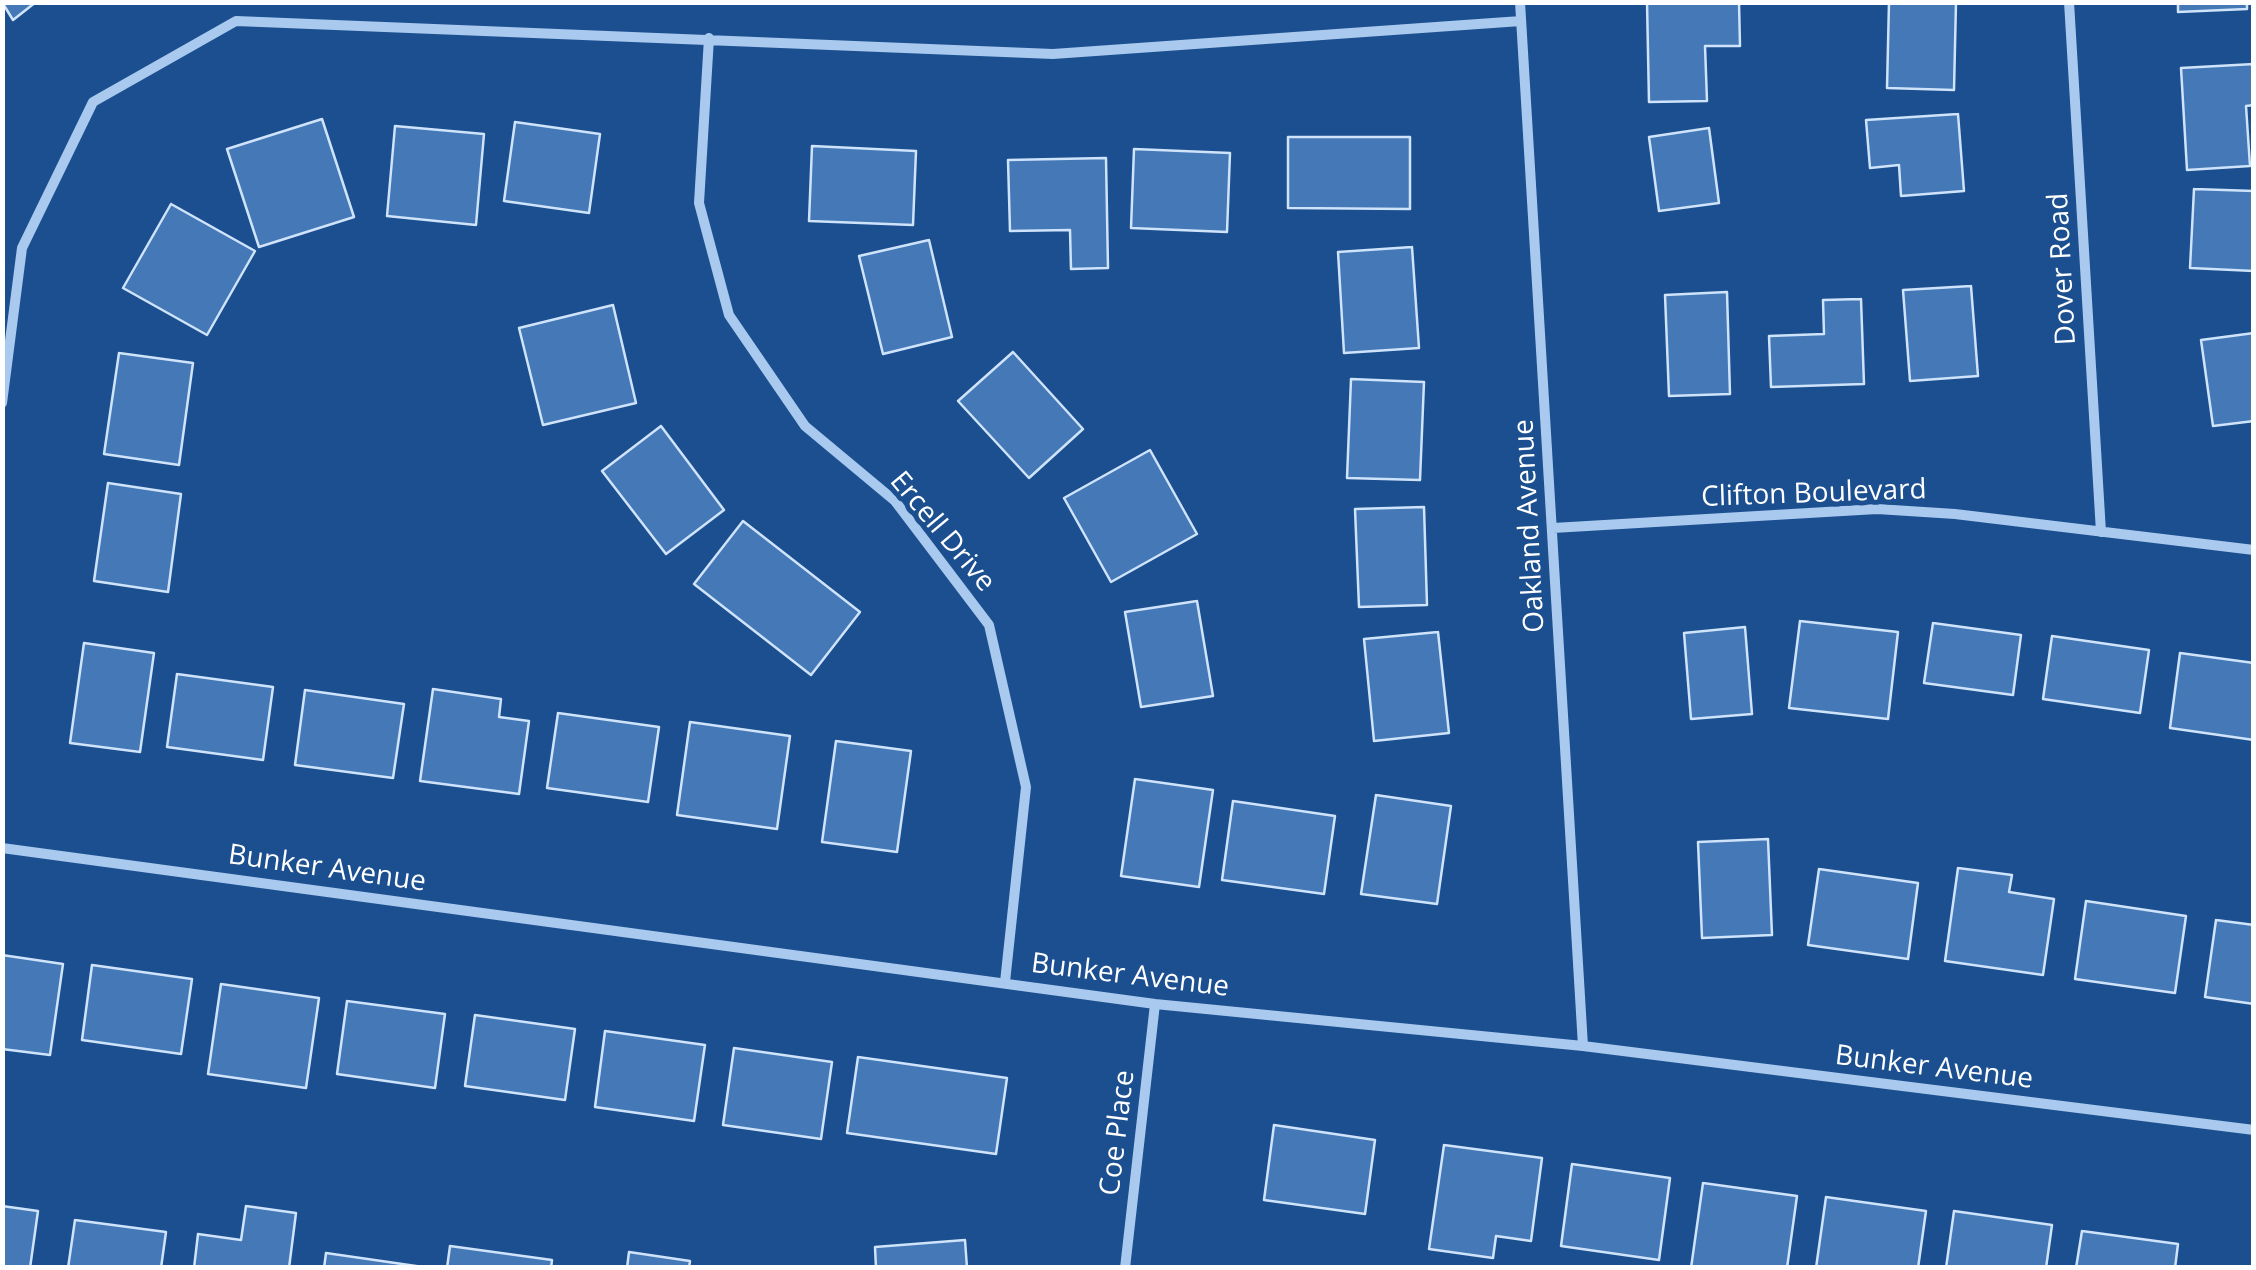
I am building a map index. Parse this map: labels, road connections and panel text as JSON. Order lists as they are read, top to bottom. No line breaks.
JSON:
{"streets":{"street":["Dover Road","Clifton Boulevard","Oakland Avenue","Ercell Drive","Bunker Avenue","Coe Place"]},"crossings":[["Dover Road","Clifton Boulevard"],["Clifton Boulevard","Oakland Avenue"],["Oakland Avenue","Bunker Avenue"],["Ercell Drive","Bunker Avenue"],["Bunker Avenue","Coe Place"]]}
